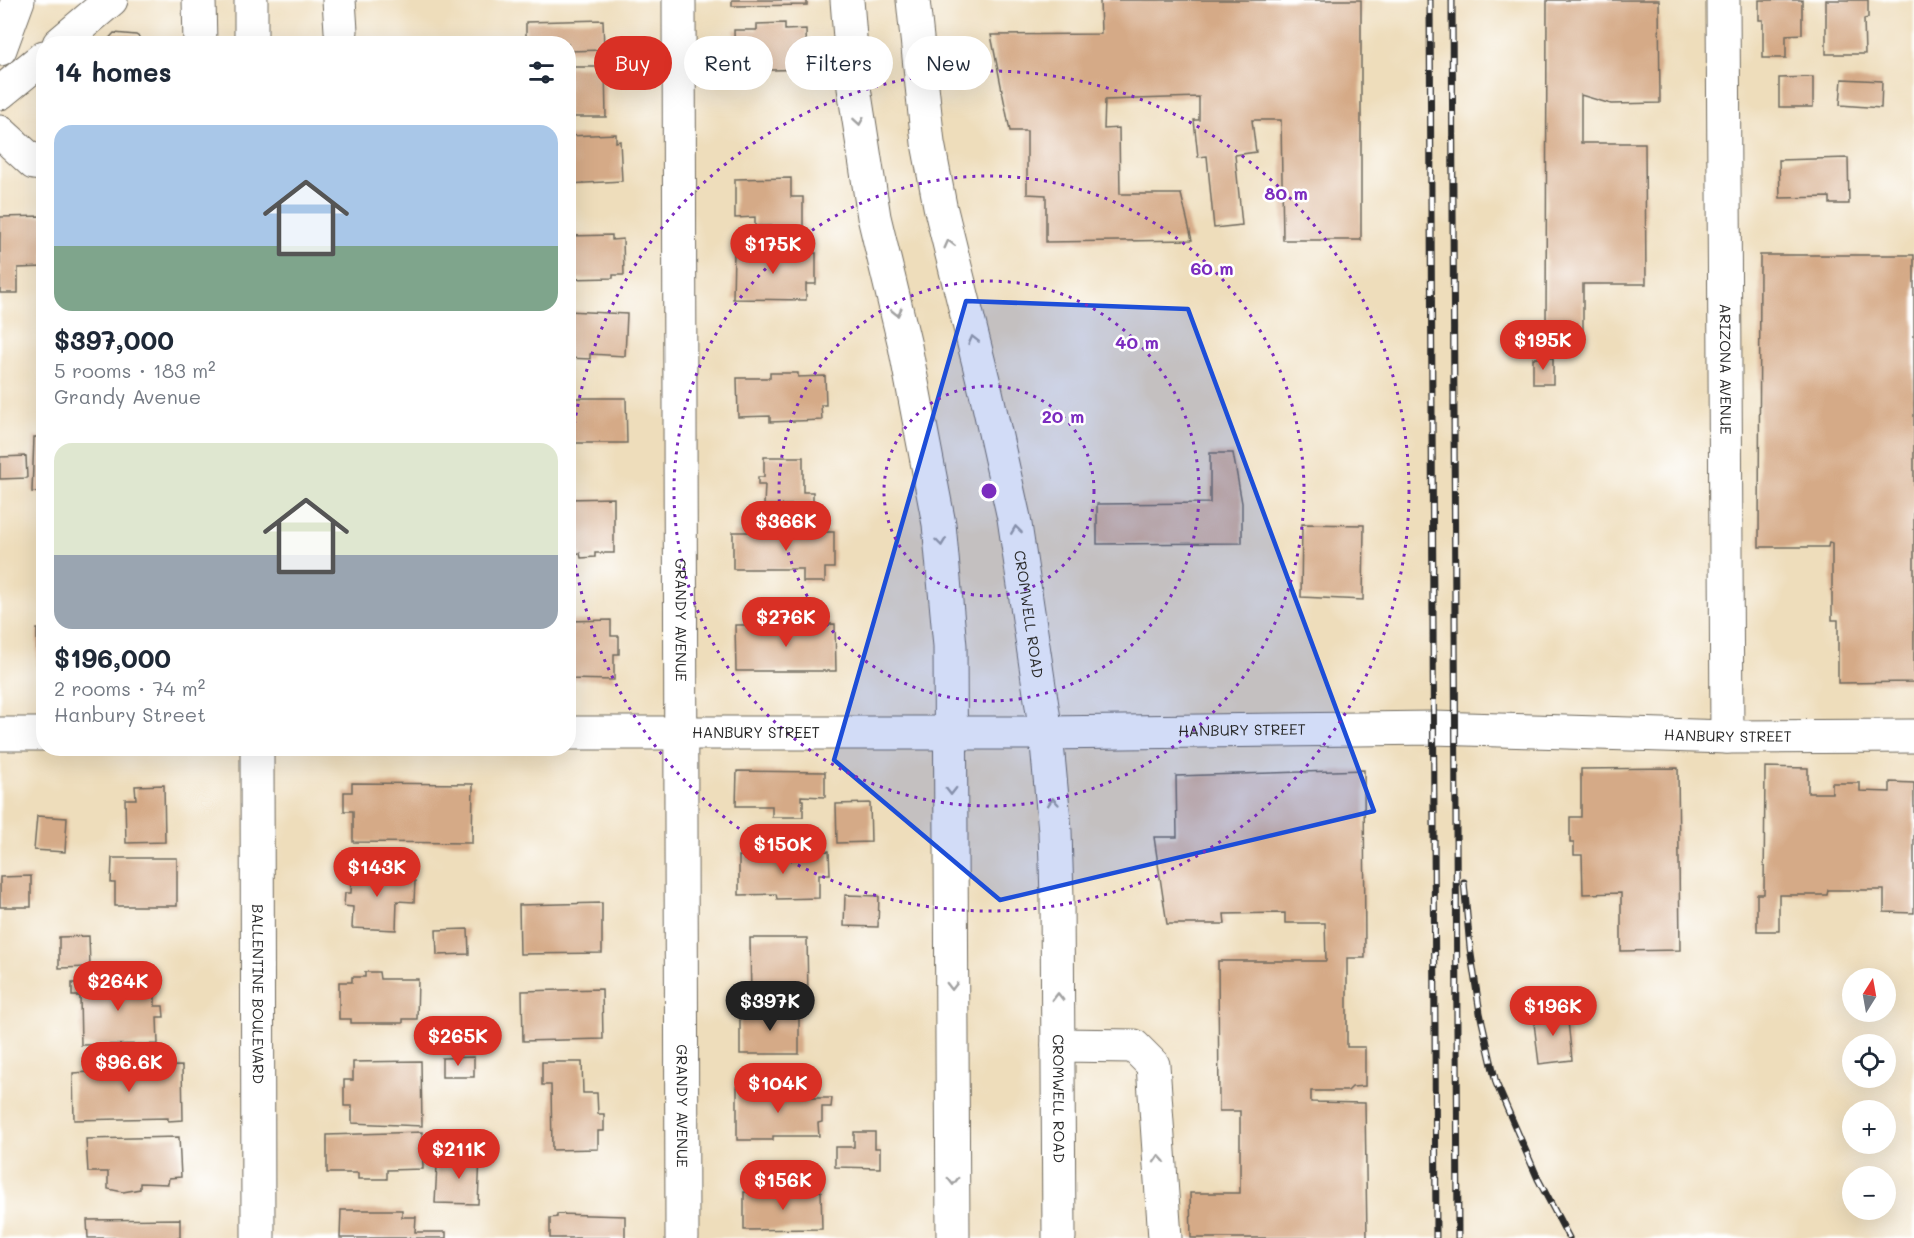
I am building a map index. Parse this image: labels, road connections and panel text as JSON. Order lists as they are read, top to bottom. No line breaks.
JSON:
{"streets":{"street":["ARIZONA AVENUE","CROMWELL ROAD","GRANDY AVENUE","HANBURY STREET","BALLENTINE BOULEVARD"]},"crossings":[["ARIZONA AVENUE","HANBURY STREET"],["CROMWELL ROAD","HANBURY STREET"],["GRANDY AVENUE","HANBURY STREET"]],"north":"top","page":{"chip":["Buy","Rent","Filters","New"],"heading":"14 homes","list":[{"name":"$397,000","note":"5 rooms · 183 m² · Grandy Avenue"},{"name":"$196,000","note":"2 rooms · 74 m² · Hanbury Street"}],"price":["$175K","$195K","$366K","$276K","$150K","$143K","$264K","$397K","$196K","$265K","$96.6K","$104K","$211K","$156K"],"map_buttons":["+","−"]},"rings":["80 m","60 m","40 m","20 m"]}
